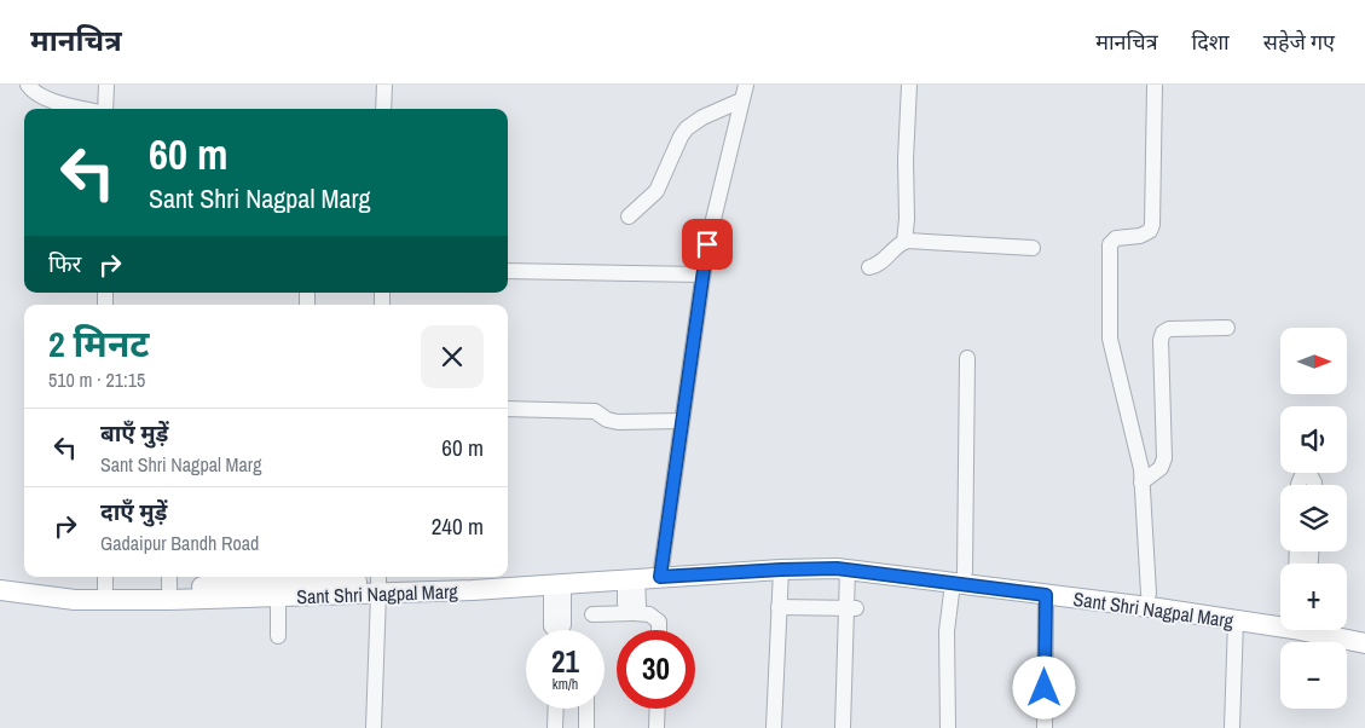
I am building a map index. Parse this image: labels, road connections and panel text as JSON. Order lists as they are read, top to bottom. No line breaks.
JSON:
{"streets":{"main road":["Sant Shri Nagpal Marg"]},"north":"right","page":{"header":"मानचित्र","nav":["मानचित्र","दिशा","सहेजे गए"],"turn":["60 m","Sant Shri Nagpal Marg"],"then":"फिर","heading":["2 मिनट","510 m · 21:15"],"map_buttons":["+","−"],"list":[{"name":"बाएँ मुड़ें","note":"Sant Shri Nagpal Marg","value":"60 m"},{"name":"दाएँ मुड़ें","note":"Gadaipur Bandh Road","value":"240 m"}],"speed":"21 km/h","limit":"30"}}
